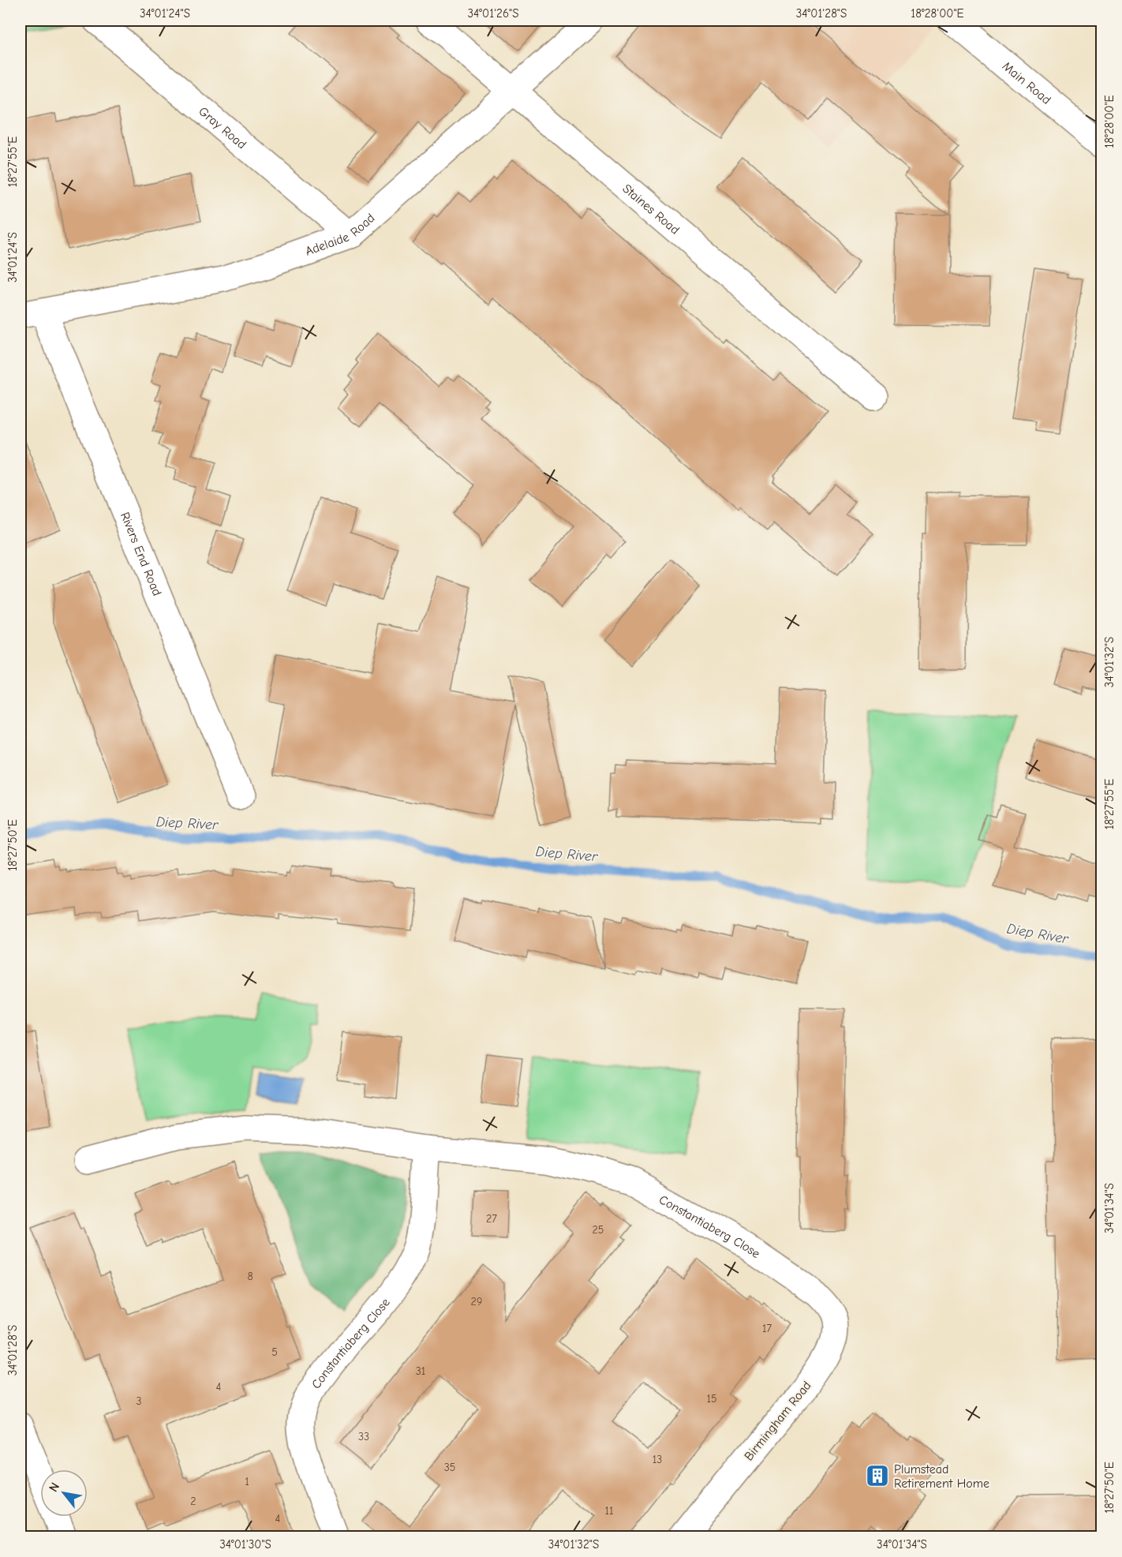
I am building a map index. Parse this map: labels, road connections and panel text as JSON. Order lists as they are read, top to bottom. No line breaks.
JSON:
{"streets":{"street":["Main Road","Gray Road","Staines Road","Adelaide Road","Rivers End Road","Constantiaberg Close","Birmingham Road"]},"crossings":[["Gray Road","Adelaide Road"],["Staines Road","Adelaide Road"],["Adelaide Road","Rivers End Road"],["Constantiaberg Close","Birmingham Road"]],"water":["Diep River"],"places":{"building":["Plumstead Retirement Home"]},"house_numbers":["27","25","8","29","17","5","31","4","15","3","33","13","35","1","2","11","4"],"north":"top left","coordinates":["34°01'24\"S","34°01'26\"S","34°01'28\"S","18°28'00\"E","18°27'55\"E","34°01'32\"S","18°27'50\"E","34°01'34\"S","34°01'30\"S"]}
